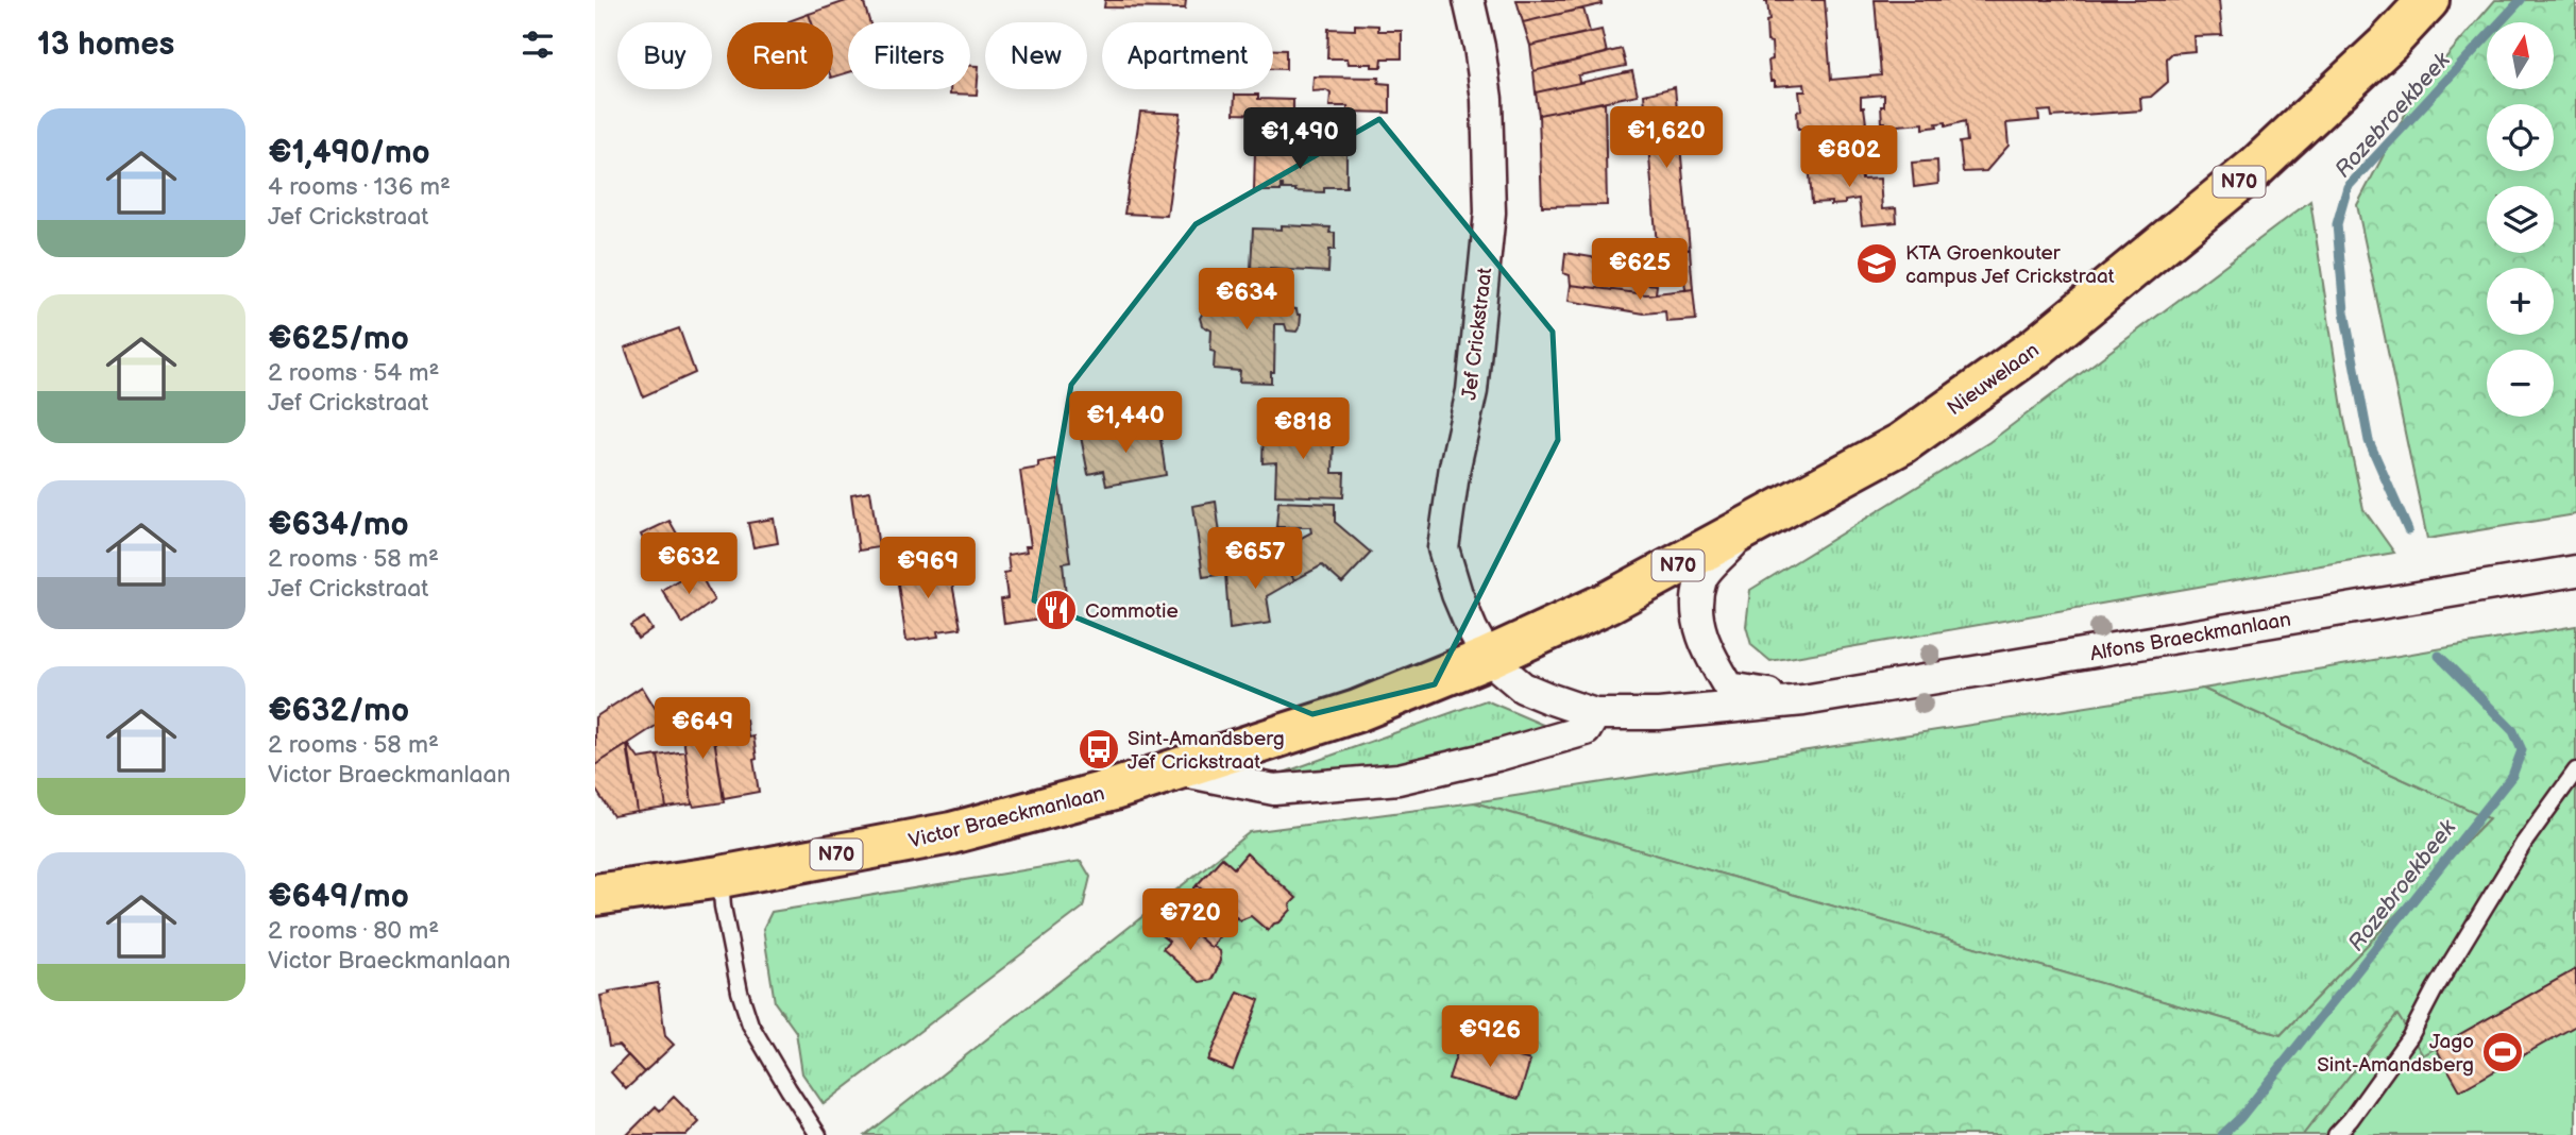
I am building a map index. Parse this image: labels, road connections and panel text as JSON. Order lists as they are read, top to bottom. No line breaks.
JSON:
{"streets":{"main road":["N70","Nieuwelaan","Victor Braeckmanlaan"],"street":["Jef Crickstraat","Alfons Braeckmanlaan"]},"crossings":[["Jef Crickstraat","Nieuwelaan"],["Jef Crickstraat","Alfons Braeckmanlaan"],["Jef Crickstraat","Victor Braeckmanlaan"],["Nieuwelaan","Alfons Braeckmanlaan"],["Nieuwelaan","Victor Braeckmanlaan"],["Alfons Braeckmanlaan","Victor Braeckmanlaan"]],"water":["Rozebroekbeek"],"places":{"school or university":["KTA Groenkouter campus Jef Crickstraat"],"restaurant":["Commotie"],"bus stop":["Sint-Amandsberg Jef Crickstraat"],"sports":["Jago Sint-Amandsberg"]},"north":"top","page":{"heading":"13 homes","map_buttons":["+","−"],"chip":["Buy","Rent","Filters","New","Apartment"],"list":[{"name":"€1,490/mo","note":"4 rooms · 136 m² · Jef Crickstraat"},{"name":"€625/mo","note":"2 rooms · 54 m² · Jef Crickstraat"},{"name":"€634/mo","note":"2 rooms · 58 m² · Jef Crickstraat"},{"name":"€632/mo","note":"2 rooms · 58 m² · Victor Braeckmanlaan"},{"name":"€649/mo","note":"2 rooms · 80 m² · Victor Braeckmanlaan"}],"price":["€1,620","€1,490","€802","€625","€634","€1,440","€818","€657","€632","€969","€649","€720","€926"]}}
